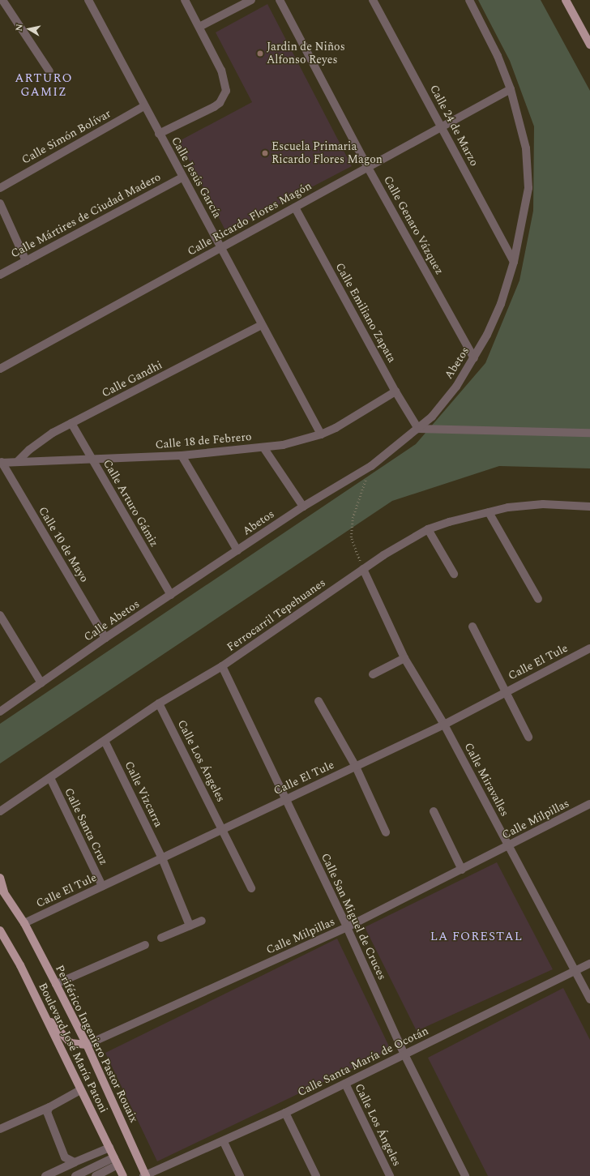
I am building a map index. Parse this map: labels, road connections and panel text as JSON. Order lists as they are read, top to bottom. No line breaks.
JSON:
{"streets":{"main road":["Periférico Ingeniero Pastor Rouaix","Boulevard José María Patoni"],"street":["Calle 24 de Marzo","Calle Simón Bolívar","Calle Jesús García","Calle Mártires de Ciudad Madero","Calle Ricardo Flores Magón","Calle Genaro Vázquez","Calle Emiliano Zapata","Abetos","Calle Gandhi","Calle 18 de Febrero","Calle Arturo Gámiz","Calle 10 de Mayo","Ferrocarril Tepehuanes","Calle Abetos","Calle El Tule","Calle Los Ángeles","Calle Miravalles","Calle Vizcarra","Calle Milpillas","Calle Santa Cruz","Calle San Miguel de Cruces","Calle Santa María de Ocotán"]},"crossings":[["Calle 24 de Marzo","Calle Ricardo Flores Magón"],["Calle 24 de Marzo","Abetos"],["Calle Simón Bolívar","Calle Jesús García"],["Calle Jesús García","Calle Mártires de Ciudad Madero"],["Calle Jesús García","Calle Ricardo Flores Magón"],["Calle Jesús García","Calle Gandhi"],["Calle Jesús García","Calle 18 de Febrero"],["Calle Ricardo Flores Magón","Calle Genaro Vázquez"],["Calle Ricardo Flores Magón","Calle Emiliano Zapata"],["Calle Ricardo Flores Magón","Abetos"],["Calle Genaro Vázquez","Abetos"],["Calle Emiliano Zapata","Abetos"],["Calle Emiliano Zapata","Calle 18 de Febrero"],["Abetos","Calle Abetos"],["Calle Gandhi","Calle 18 de Febrero"],["Calle Gandhi","Calle Arturo Gámiz"],["Calle 18 de Febrero","Calle Arturo Gámiz"],["Calle 18 de Febrero","Calle 10 de Mayo"],["Calle Arturo Gámiz","Calle Abetos"],["Calle 10 de Mayo","Calle Abetos"],["Ferrocarril Tepehuanes","Calle Los Ángeles"],["Ferrocarril Tepehuanes","Calle Miravalles"],["Ferrocarril Tepehuanes","Calle Vizcarra"],["Ferrocarril Tepehuanes","Calle Santa Cruz"],["Ferrocarril Tepehuanes","Calle San Miguel de Cruces"],["Calle El Tule","Calle Los Ángeles"],["Calle El Tule","Calle Miravalles"],["Calle El Tule","Calle Vizcarra"],["Calle El Tule","Calle Santa Cruz"],["Calle El Tule","Calle San Miguel de Cruces"],["Calle El Tule","Periférico Ingeniero Pastor Rouaix"],["Calle Los Ángeles","Calle Santa María de Ocotán"],["Calle Miravalles","Calle Milpillas"],["Calle Miravalles","Calle Santa María de Ocotán"],["Calle Milpillas","Calle San Miguel de Cruces"],["Calle Milpillas","Periférico Ingeniero Pastor Rouaix"],["Calle San Miguel de Cruces","Calle Santa María de Ocotán"],["Periférico Ingeniero Pastor Rouaix","Calle Santa María de Ocotán"]],"districts":["ARTURO GAMIZ","LA FORESTAL"],"places":["Jardin de Niños Alfonso Reyes","Escuela Primaria Ricardo Flores Magon"],"north":"left"}
